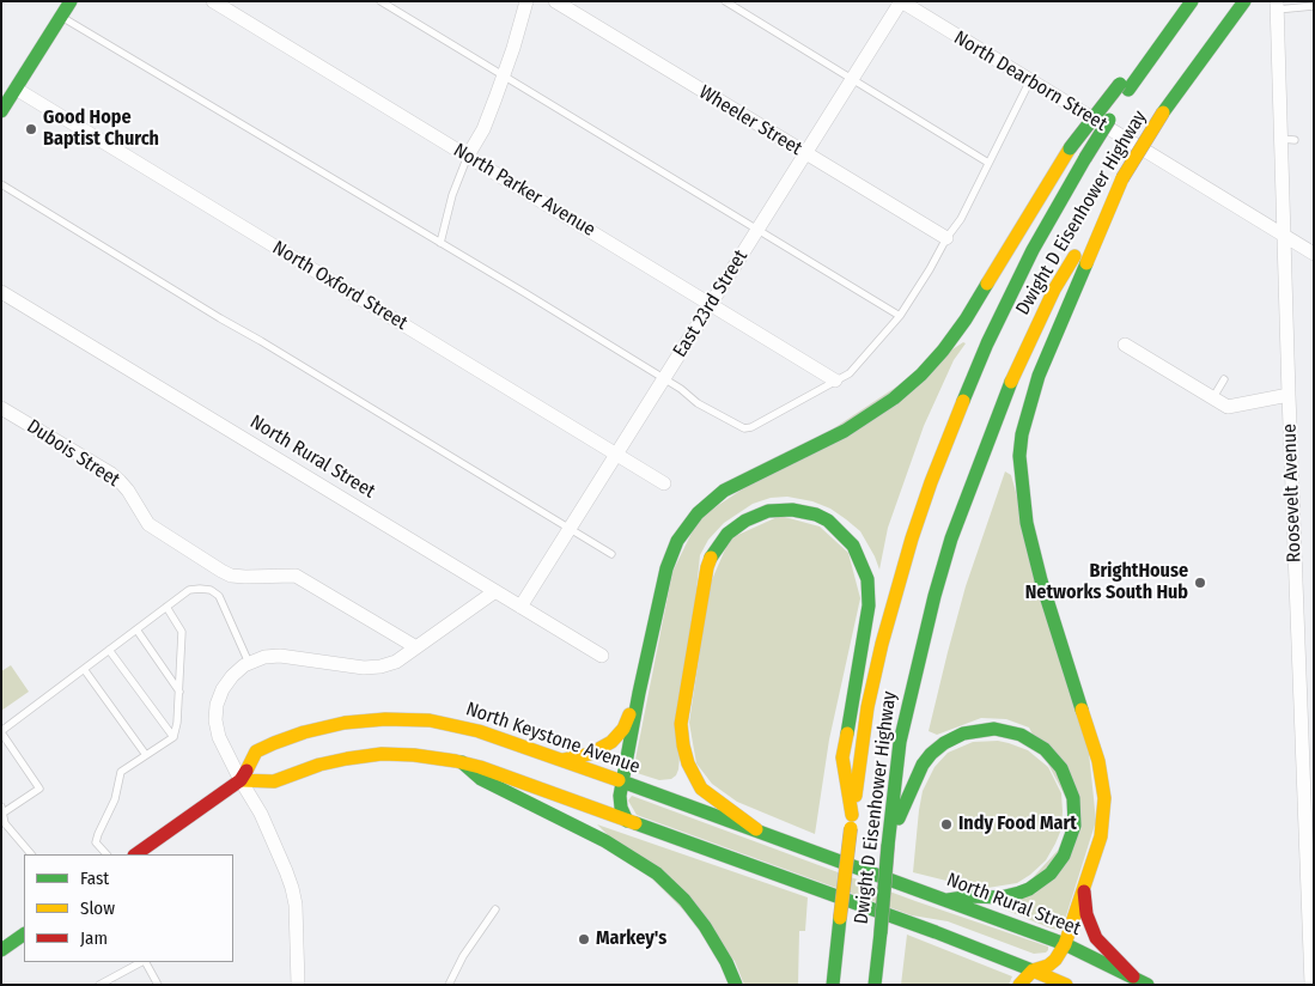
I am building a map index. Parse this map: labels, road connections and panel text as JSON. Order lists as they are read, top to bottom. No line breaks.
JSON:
{"streets":{"main road":["Dwight D Eisenhower Highway","North Rural Street","North Keystone Avenue"],"street":["North Dearborn Street","Wheeler Street","North Parker Avenue","North Oxford Street","East 23rd Street","Dubois Street","Roosevelt Avenue"]},"crossings":[["North Dearborn Street","East 23rd Street"],["North Dearborn Street","Roosevelt Avenue"],["Wheeler Street","East 23rd Street"],["North Parker Avenue","East 23rd Street"],["North Oxford Street","East 23rd Street"],["East 23rd Street","North Rural Street"],["North Rural Street","North Keystone Avenue"]],"places":["Good Hope Baptist Church","BrightHouse Networks South Hub","Indy Food Mart","Markey's"],"legend":["Fast","Slow","Jam"]}
